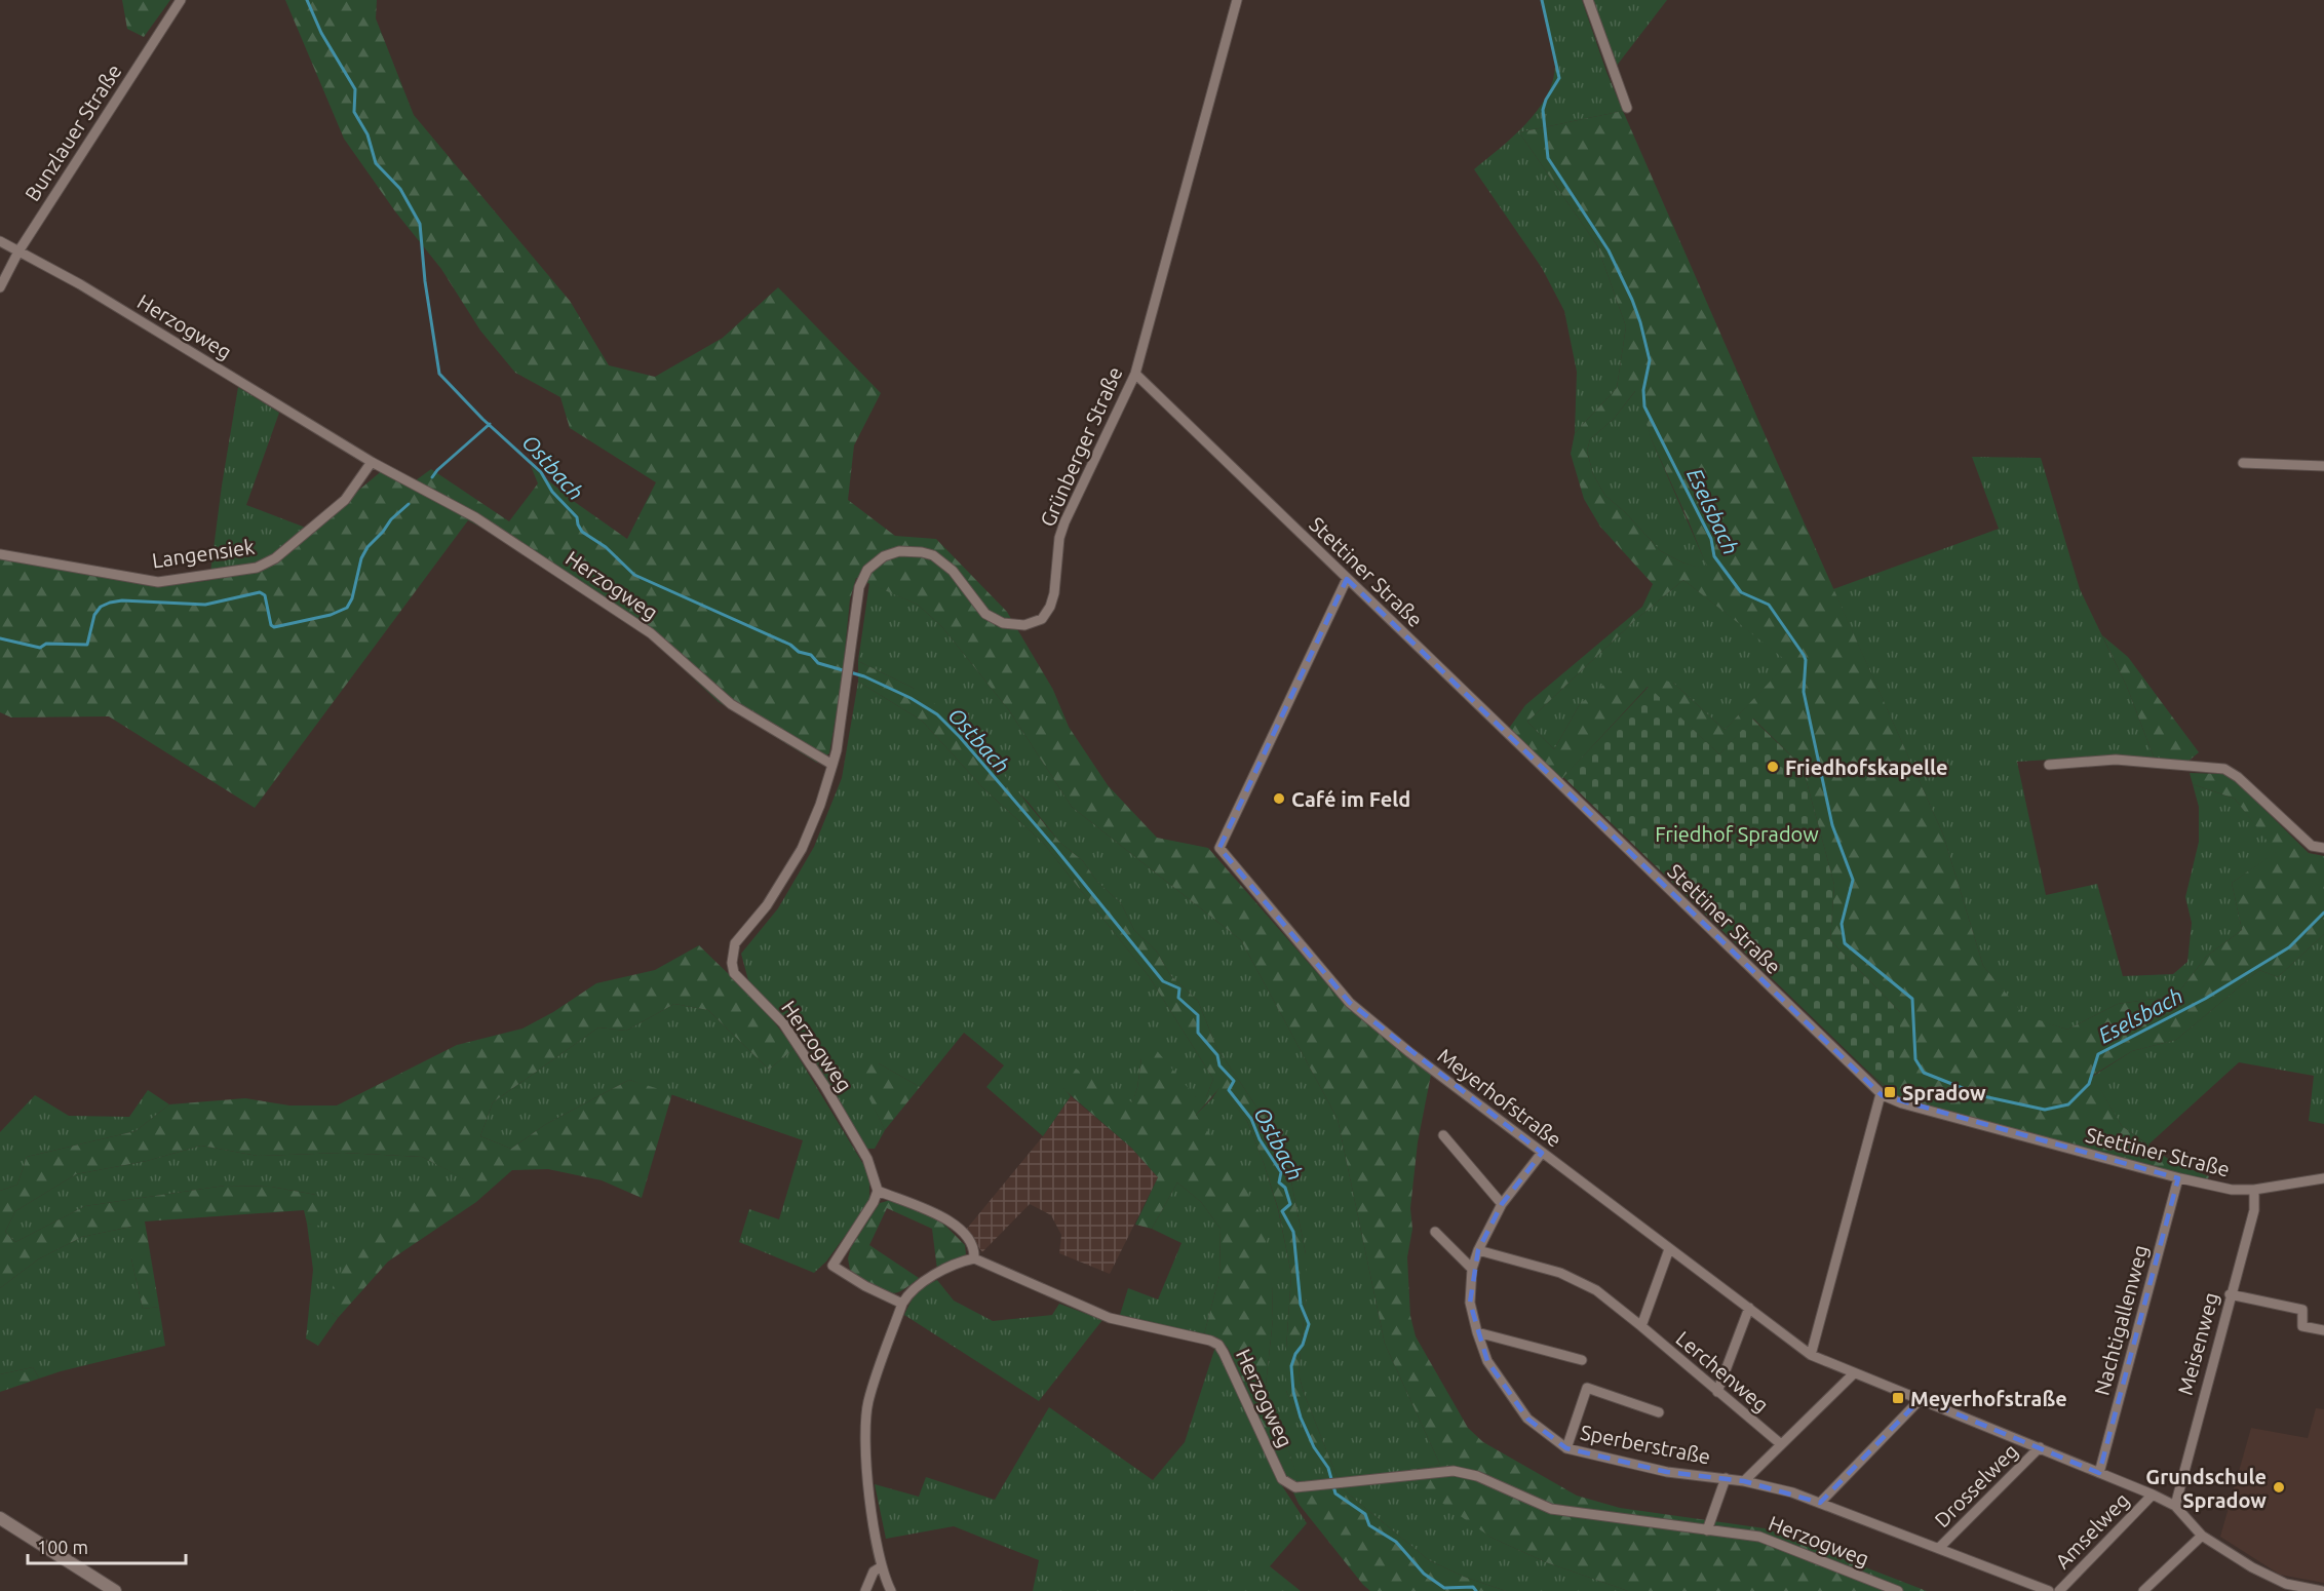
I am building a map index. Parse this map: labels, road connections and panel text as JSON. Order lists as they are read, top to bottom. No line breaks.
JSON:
{"streets":{"street":["Bunzlauer Straße","Herzogweg","Grünberger Straße","Langensiek","Stettiner Straße","Meyerhofstraße","Nachtigallenweg","Meisenweg","Lerchenweg","Sperberstraße","Drosselweg","Amselweg"]},"crossings":[["Bunzlauer Straße","Herzogweg"],["Herzogweg","Grünberger Straße"],["Herzogweg","Langensiek"],["Grünberger Straße","Stettiner Straße"],["Stettiner Straße","Meyerhofstraße"],["Stettiner Straße","Nachtigallenweg"],["Stettiner Straße","Meisenweg"],["Meyerhofstraße","Nachtigallenweg"],["Meyerhofstraße","Meisenweg"],["Meyerhofstraße","Sperberstraße"],["Meyerhofstraße","Drosselweg"],["Meyerhofstraße","Amselweg"],["Lerchenweg","Sperberstraße"],["Sperberstraße","Drosselweg"]],"water":["Ostbach","Eselsbach"],"parks":["Friedhof Spradow"],"places":{"other":["Friedhofskapelle","Café im Feld","Grundschule Spradow"],"transit":["Spradow","Meyerhofstraße"]},"scale_bar":"100 m"}
